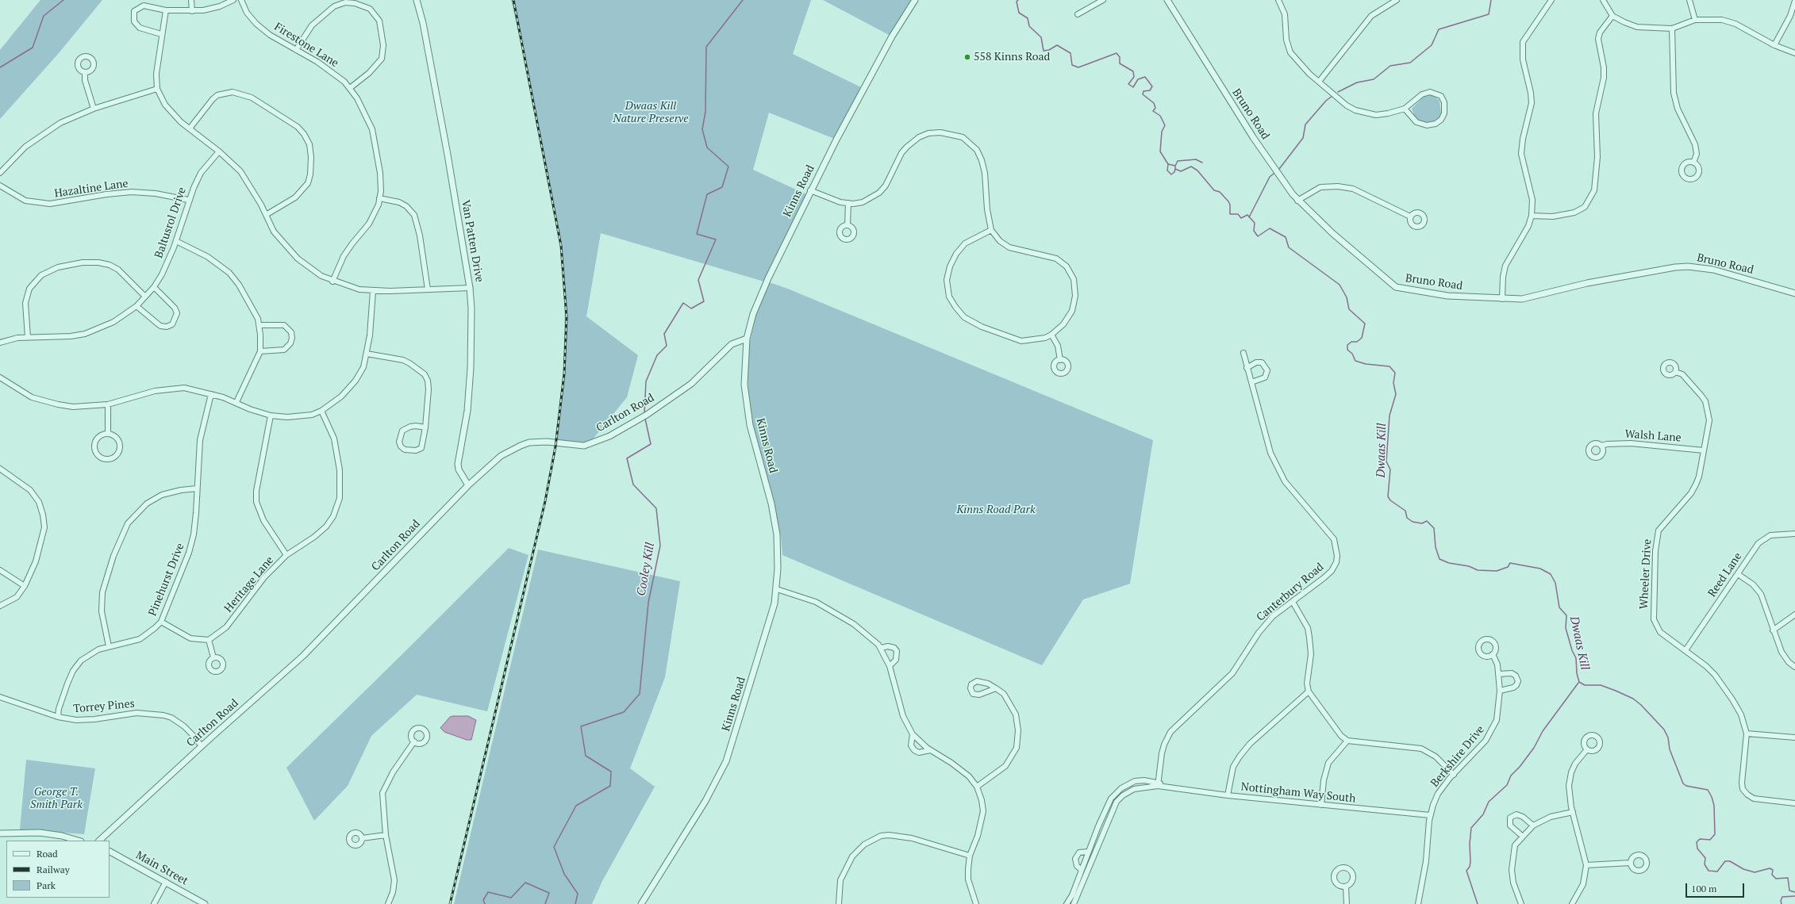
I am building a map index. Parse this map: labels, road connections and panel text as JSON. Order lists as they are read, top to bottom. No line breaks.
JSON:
{"streets":{"street":["Firestone Lane","Bruno Road","Hazaltine Lane","Kinns Road","Baltusrol Drive","Van Patten Drive","Carlton Road","Walsh Lane","Wheeler Drive","Reed Lane","Pinehurst Drive","Heritage Lane","Canterbury Road","Torrey Pines","Berkshire Drive","Nottingham Way South","Main Street"]},"crossings":[["Hazaltine Lane","Baltusrol Drive"],["Kinns Road","Carlton Road"],["Van Patten Drive","Carlton Road"],["Carlton Road","Torrey Pines"],["Walsh Lane","Wheeler Drive"],["Wheeler Drive","Reed Lane"],["Pinehurst Drive","Torrey Pines"],["Canterbury Road","Nottingham Way South"],["Berkshire Drive","Nottingham Way South"]],"water":["Dwaas Kill","Cooley Kill"],"parks":["Dwaas Kill Nature Preserve","Kinns Road Park","George T. Smith Park"],"places":["558 Kinns Road"],"legend":["Road","Railway","Park"],"scale_bar":"100 m"}
